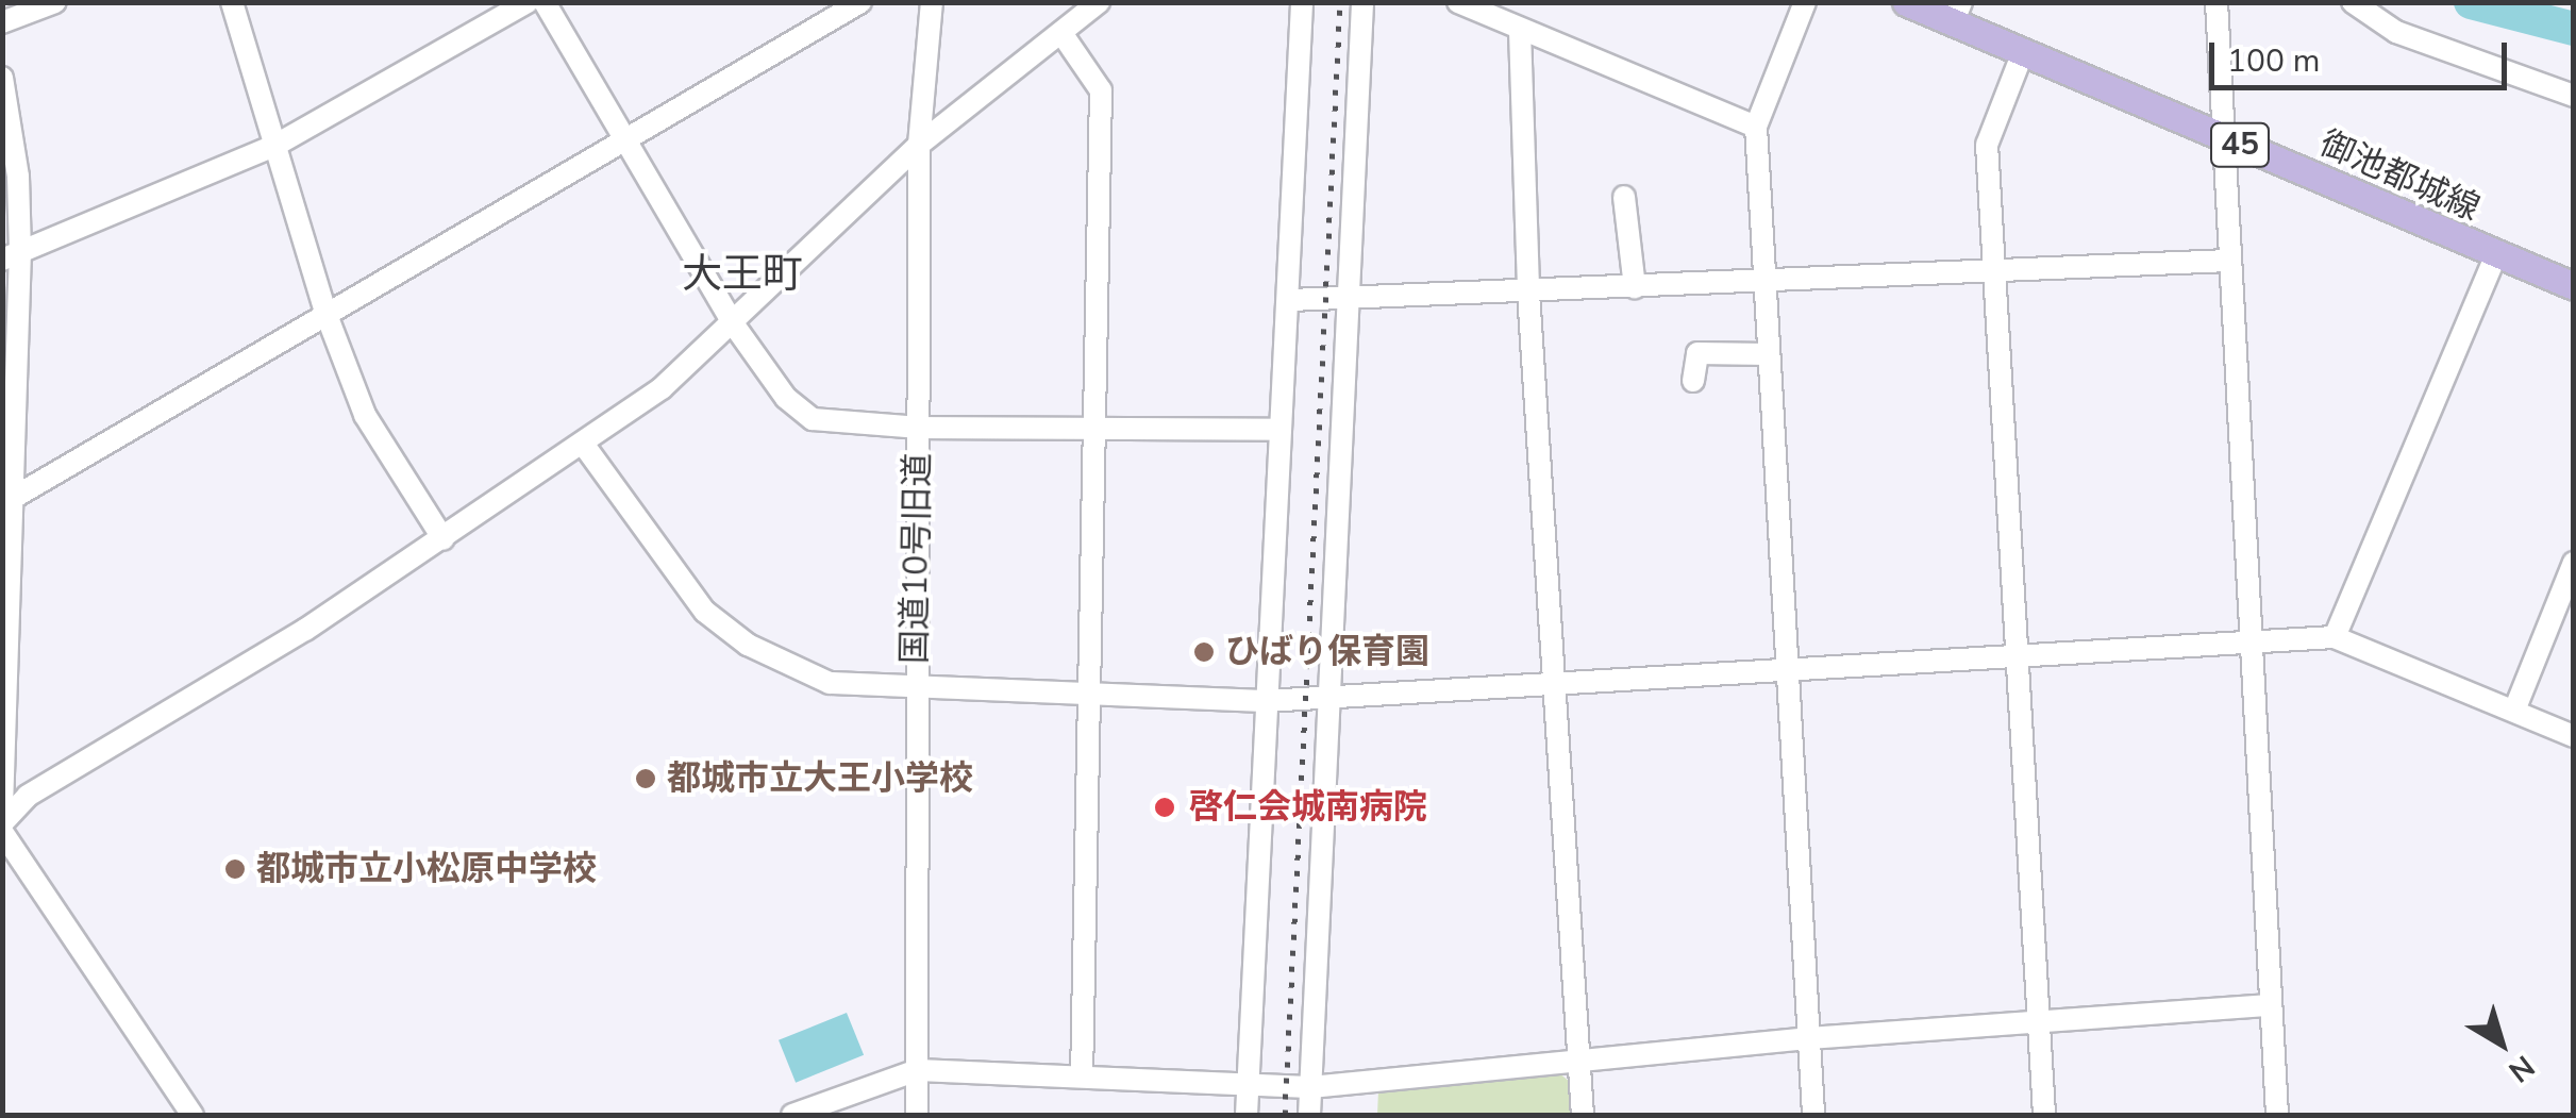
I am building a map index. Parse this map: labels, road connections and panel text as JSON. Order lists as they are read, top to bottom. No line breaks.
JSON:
{"streets":{"main road":["45","御池都城線"],"street":["国道10号旧道"]},"districts":["大王町"],"places":["ひばり保育園","都城市立大王小学校","啓仁会城南病院","都城市立小松原中学校"],"scale_bar":"100 m","north":"bottom right"}
